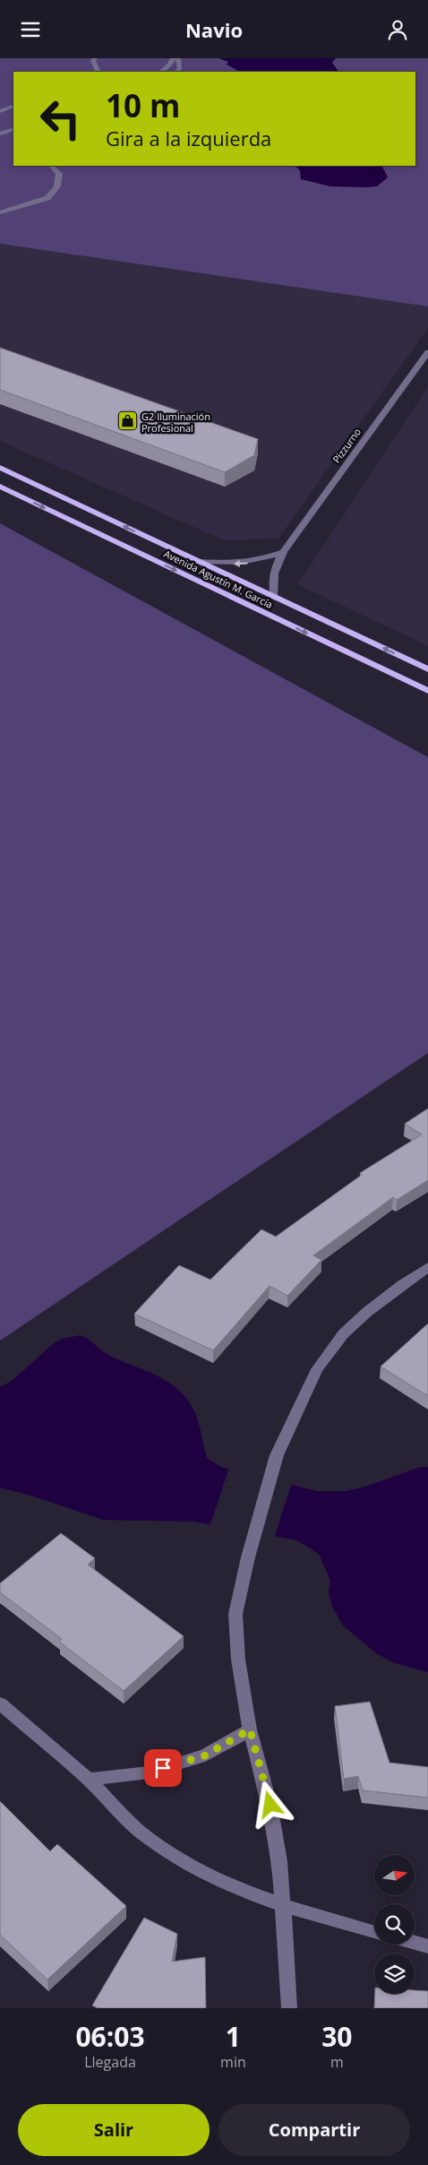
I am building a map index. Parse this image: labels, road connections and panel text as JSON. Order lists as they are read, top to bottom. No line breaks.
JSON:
{"streets":{"main road":["Avenida Agustín M. García"],"street":["Pizzurno"]},"crossings":[["Pizzurno","Avenida Agustín M. García"]],"places":{"shop":["G2 Iluminación Profesional"]},"north":"right","page":{"header":"Navio","turn":["10 m","Gira a la izquierda"],"eta":["06:03","Llegada","1","min","30","m"],"buttons":["Salir","Compartir"]}}
